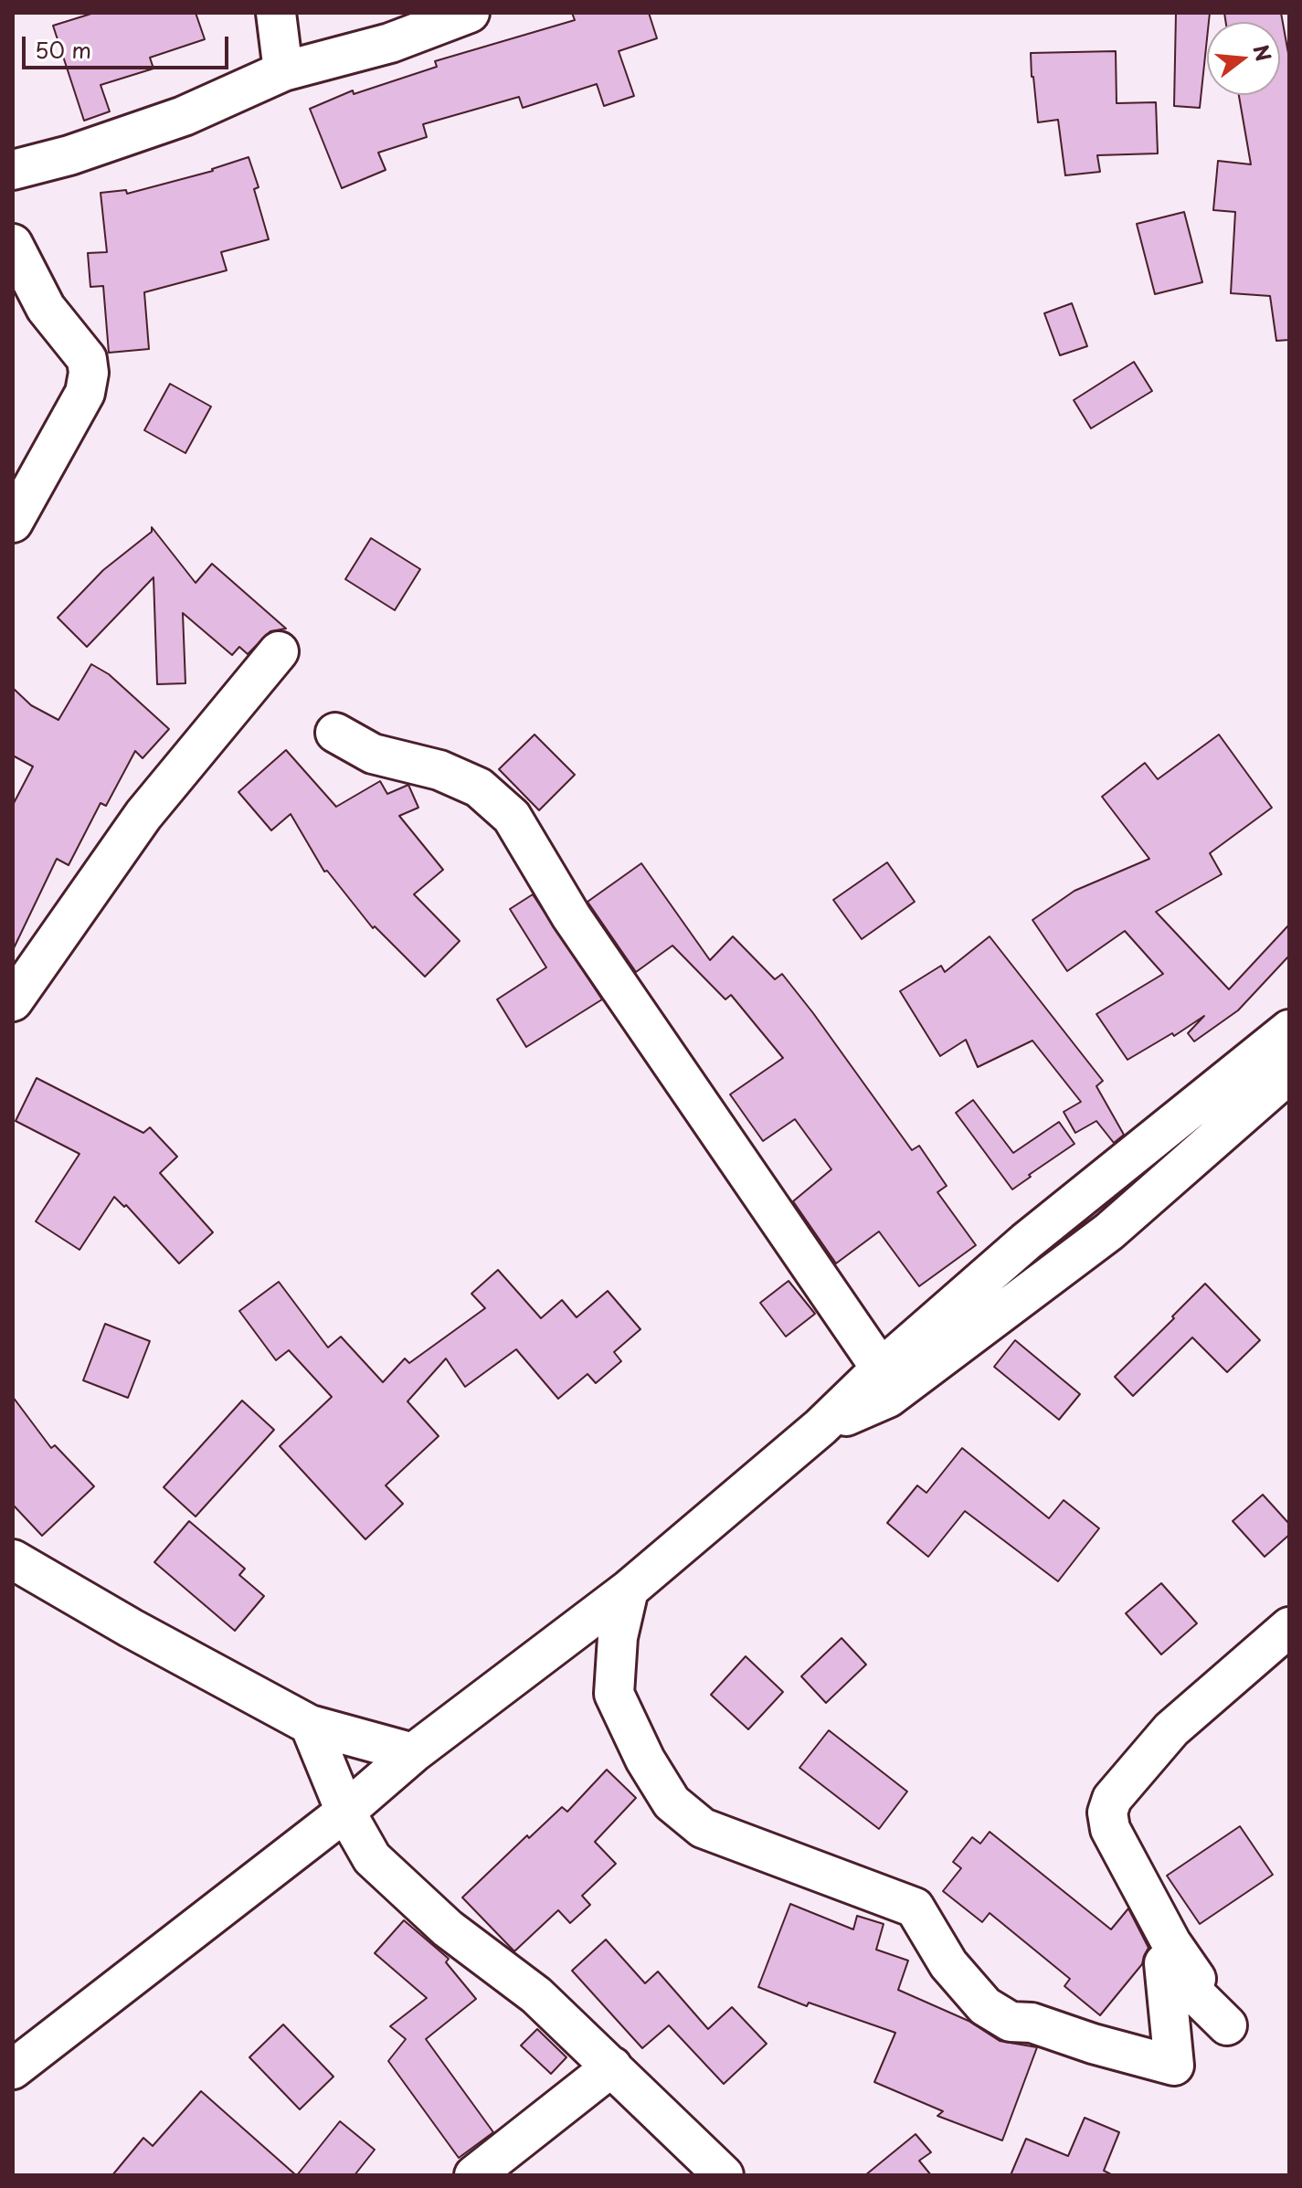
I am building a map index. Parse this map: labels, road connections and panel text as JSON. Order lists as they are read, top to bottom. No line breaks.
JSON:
{"scale_bar":"50 m","north":"right"}
